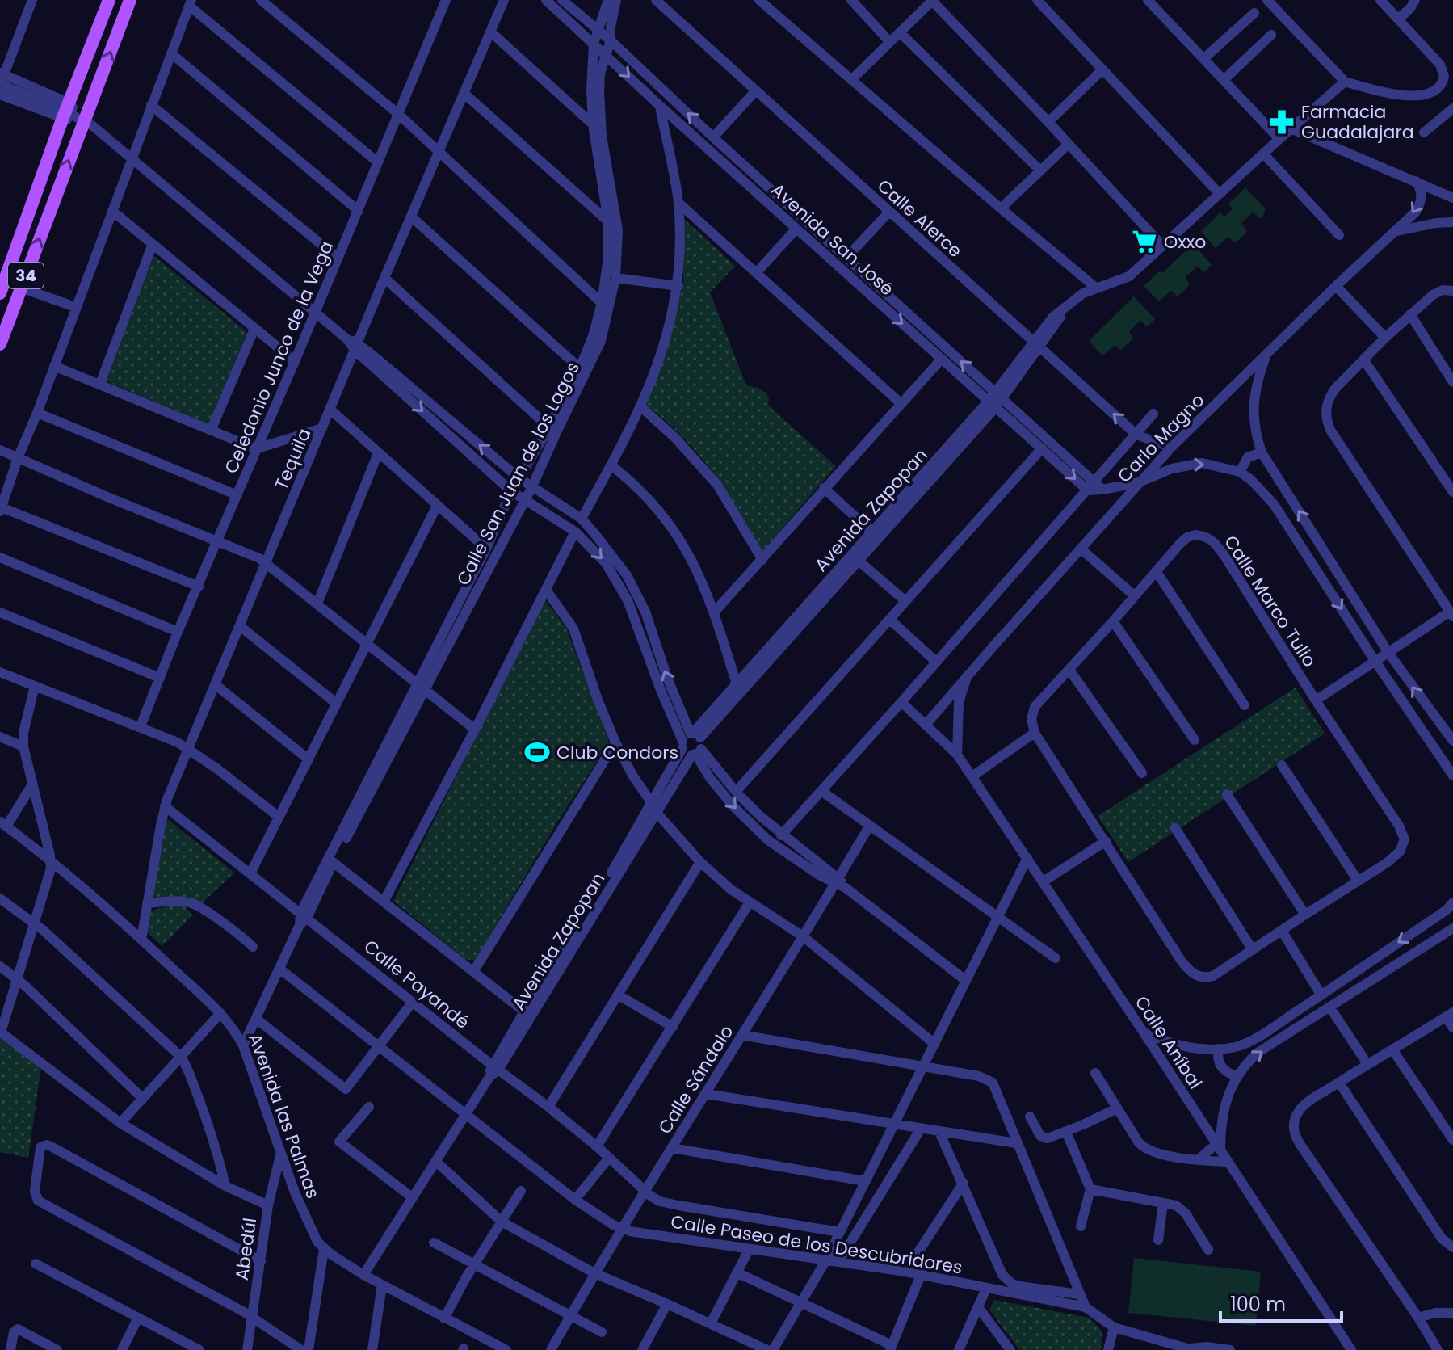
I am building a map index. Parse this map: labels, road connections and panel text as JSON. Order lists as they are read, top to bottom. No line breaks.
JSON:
{"streets":{"main road":["34"],"street":["Calle Alerce","Avenida San José","Celedonio Junco de la Vega","Carlo Magno","Tequila","Calle San Juan de los Lagos","Avenida Zapopan","Calle Marco Tulio","Calle Payandé","Calle Aníbal","Calle Sándalo","Avenida las Palmas","Calle Paseo de los Descubridores","Abedúl"]},"crossings":[["Calle Alerce","Carlo Magno"],["Calle Alerce","Avenida Zapopan"],["Avenida San José","Calle San Juan de los Lagos"],["Avenida San José","Avenida Zapopan"],["Carlo Magno","Calle Aníbal"],["Tequila","Calle Payandé"],["Tequila","Avenida las Palmas"],["Calle San Juan de los Lagos","Calle Payandé"],["Calle San Juan de los Lagos","Avenida las Palmas"],["Avenida Zapopan","Calle Payandé"],["Avenida Zapopan","Avenida las Palmas"],["Calle Payandé","Calle Sándalo"],["Calle Sándalo","Calle Paseo de los Descubridores"],["Avenida las Palmas","Abedúl"]],"places":{"pharmacy":["Farmacia Guadalajara"],"supermarket":["Oxxo"],"sports":["Club Condors"]},"scale_bar":"100 m"}
